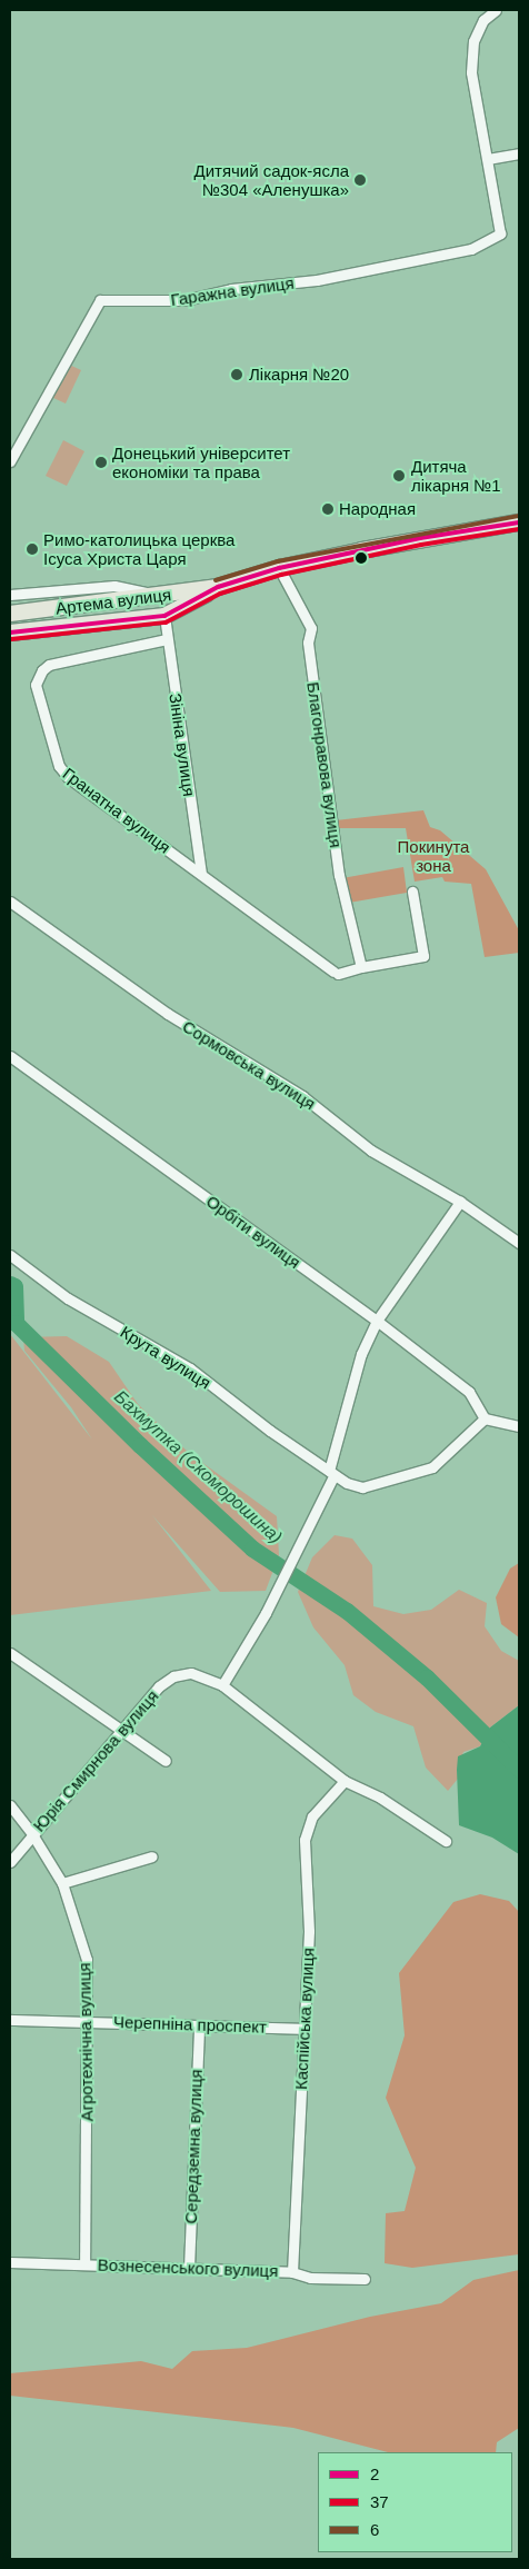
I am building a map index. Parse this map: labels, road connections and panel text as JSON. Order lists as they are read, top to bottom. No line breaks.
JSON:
{"streets":{"main road":["Артема вулиця"],"street":["Гаражна вулиця","Зініна вулиця","Благонравова вулиця","Гранатна вулиця","Сормовська вулиця","Орбіти вулиця","Крута вулиця","Юрія Смирнова вулиця","Каспійська вулиця","Черепніна проспект","Агротехнічна вулиця","Середземна вулиця","Вознесенського вулиця"]},"crossings":[["Артема вулиця","Зініна вулиця"],["Артема вулиця","Благонравова вулиця"],["Зініна вулиця","Гранатна вулиця"],["Благонравова вулиця","Гранатна вулиця"],["Орбіти вулиця","Крута вулиця"],["Юрія Смирнова вулиця","Агротехнічна вулиця"],["Каспійська вулиця","Черепніна проспект"],["Каспійська вулиця","Вознесенського вулиця"],["Черепніна проспект","Агротехнічна вулиця"],["Черепніна проспект","Середземна вулиця"],["Агротехнічна вулиця","Вознесенського вулиця"],["Середземна вулиця","Вознесенського вулиця"]],"water":["Бахмутка (Скоморошина)"],"parks":["Покинута зона"],"places":["Дитячий садок-ясла №304 «Аленушка»","Лікарня №20","Донецький університет економіки та права","Дитяча лікарня №1","Народная","Римо-католицька церква Ісуса Христа Царя"],"lines":["transit line 6","transit line 2","transit line 37"],"legend":["2","37","6"]}
